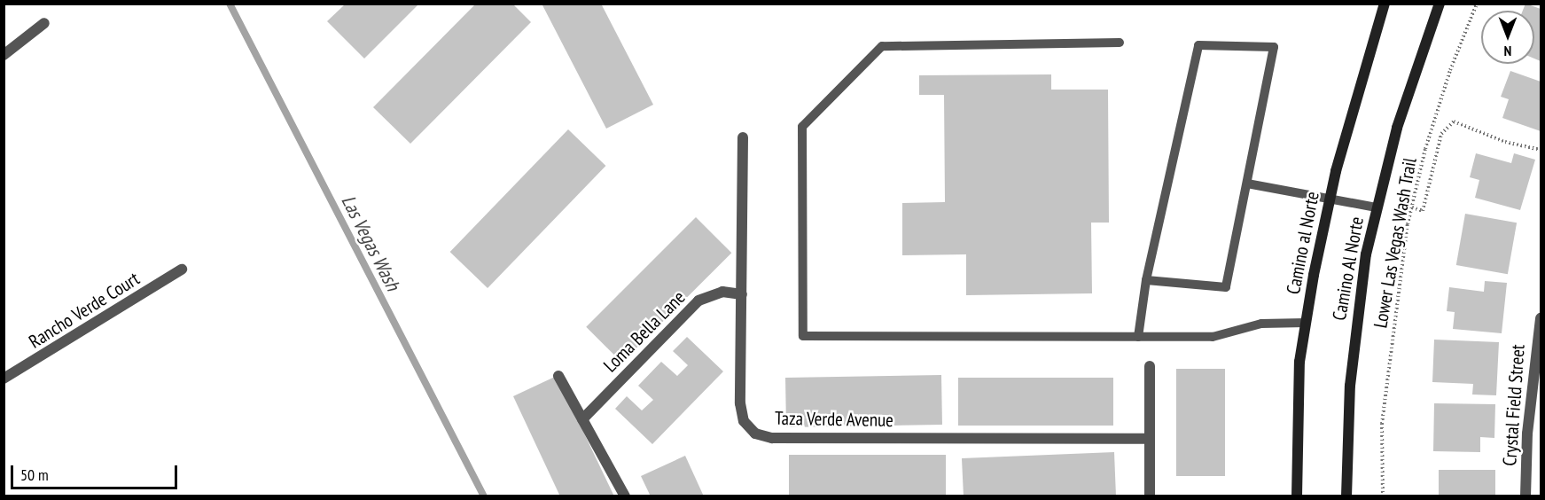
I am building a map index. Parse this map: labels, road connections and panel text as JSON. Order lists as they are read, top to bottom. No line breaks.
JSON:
{"streets":{"main road":["Camino al Norte","Camino Al Norte"],"street":["Rancho Verde Court","Loma Bella Lane","Crystal Field Street","Taza Verde Avenue"],"path":["Lower Las Vegas Wash Trail"]},"crossings":[["Camino al Norte","Camino Al Norte"],["Loma Bella Lane","Taza Verde Avenue"]],"water":["Las Vegas Wash"],"scale_bar":"50 m","north":"bottom"}
